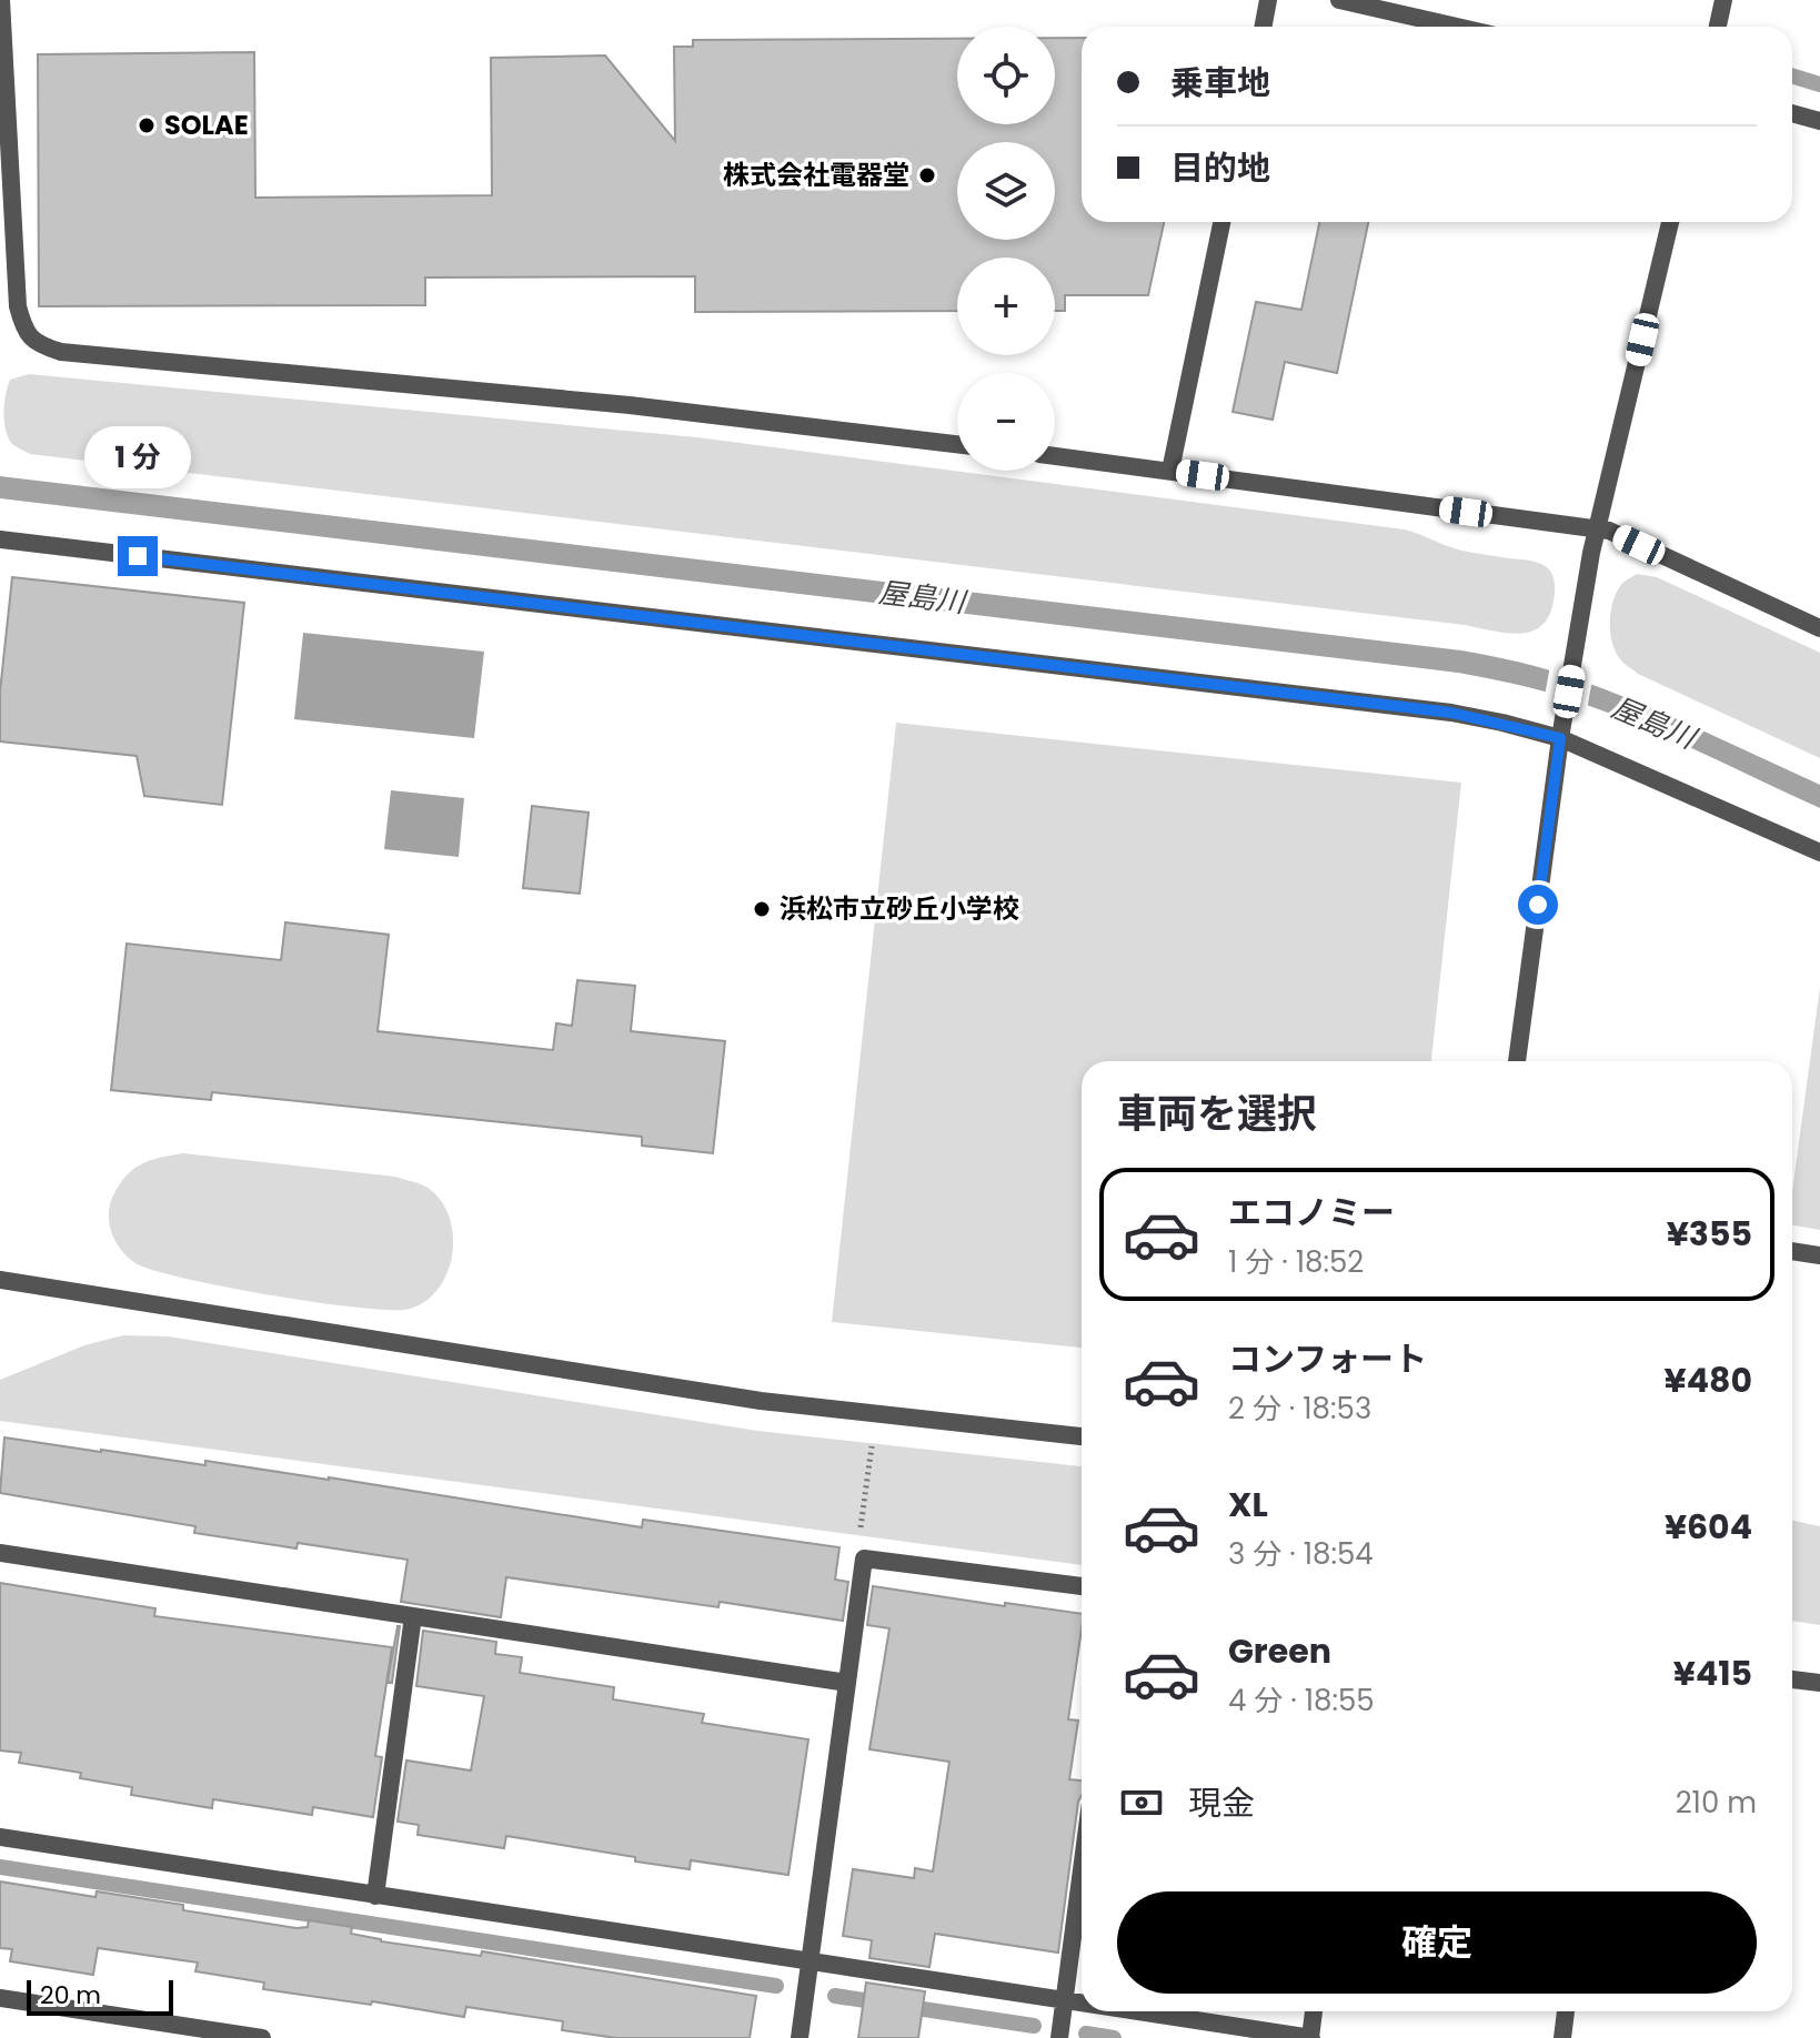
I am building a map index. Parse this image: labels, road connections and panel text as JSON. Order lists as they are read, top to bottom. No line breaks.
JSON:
{"water":["屋島川"],"places":["SOLAE","株式会社電器堂","浜松市立砂丘小学校"],"scale_bar":"20 m","page":{"map_buttons":["+","−"],"banner":["乗車地","目的地"],"bubble":"1 分","heading":"車両を選択","list":[{"name":"エコノミー","note":"1 分 · 18:52","value":"¥355"},{"name":"コンフォート","note":"2 分 · 18:53","value":"¥480"},{"name":"XL","note":"3 分 · 18:54","value":"¥604"},{"name":"Green","note":"4 分 · 18:55","value":"¥415"}],"pay":["現金","210 m"],"buttons":"確定","scale":"20 m"}}
